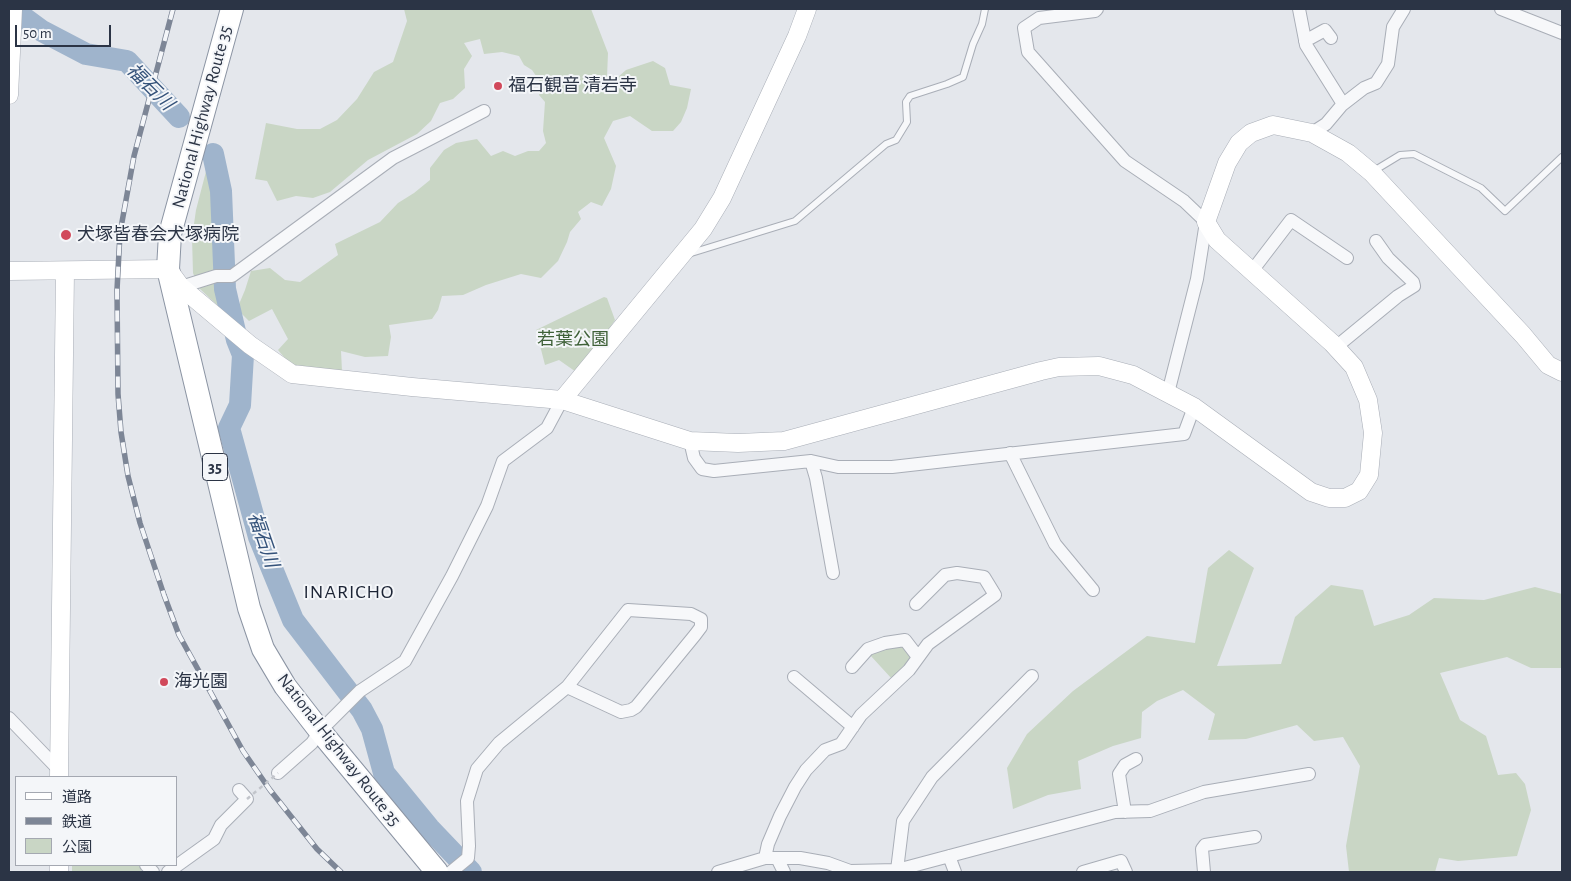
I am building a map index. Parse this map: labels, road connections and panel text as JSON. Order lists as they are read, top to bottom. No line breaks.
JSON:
{"streets":{"highway":["National Highway Route 35","35"]},"districts":["INARICHO"],"water":["福石川"],"parks":["若葉公園"],"places":["福石観音 清岩寺","犬塚皆春会犬塚病院","海光園"],"legend":["道路","鉄道","公園"],"scale_bar":"50 m"}
